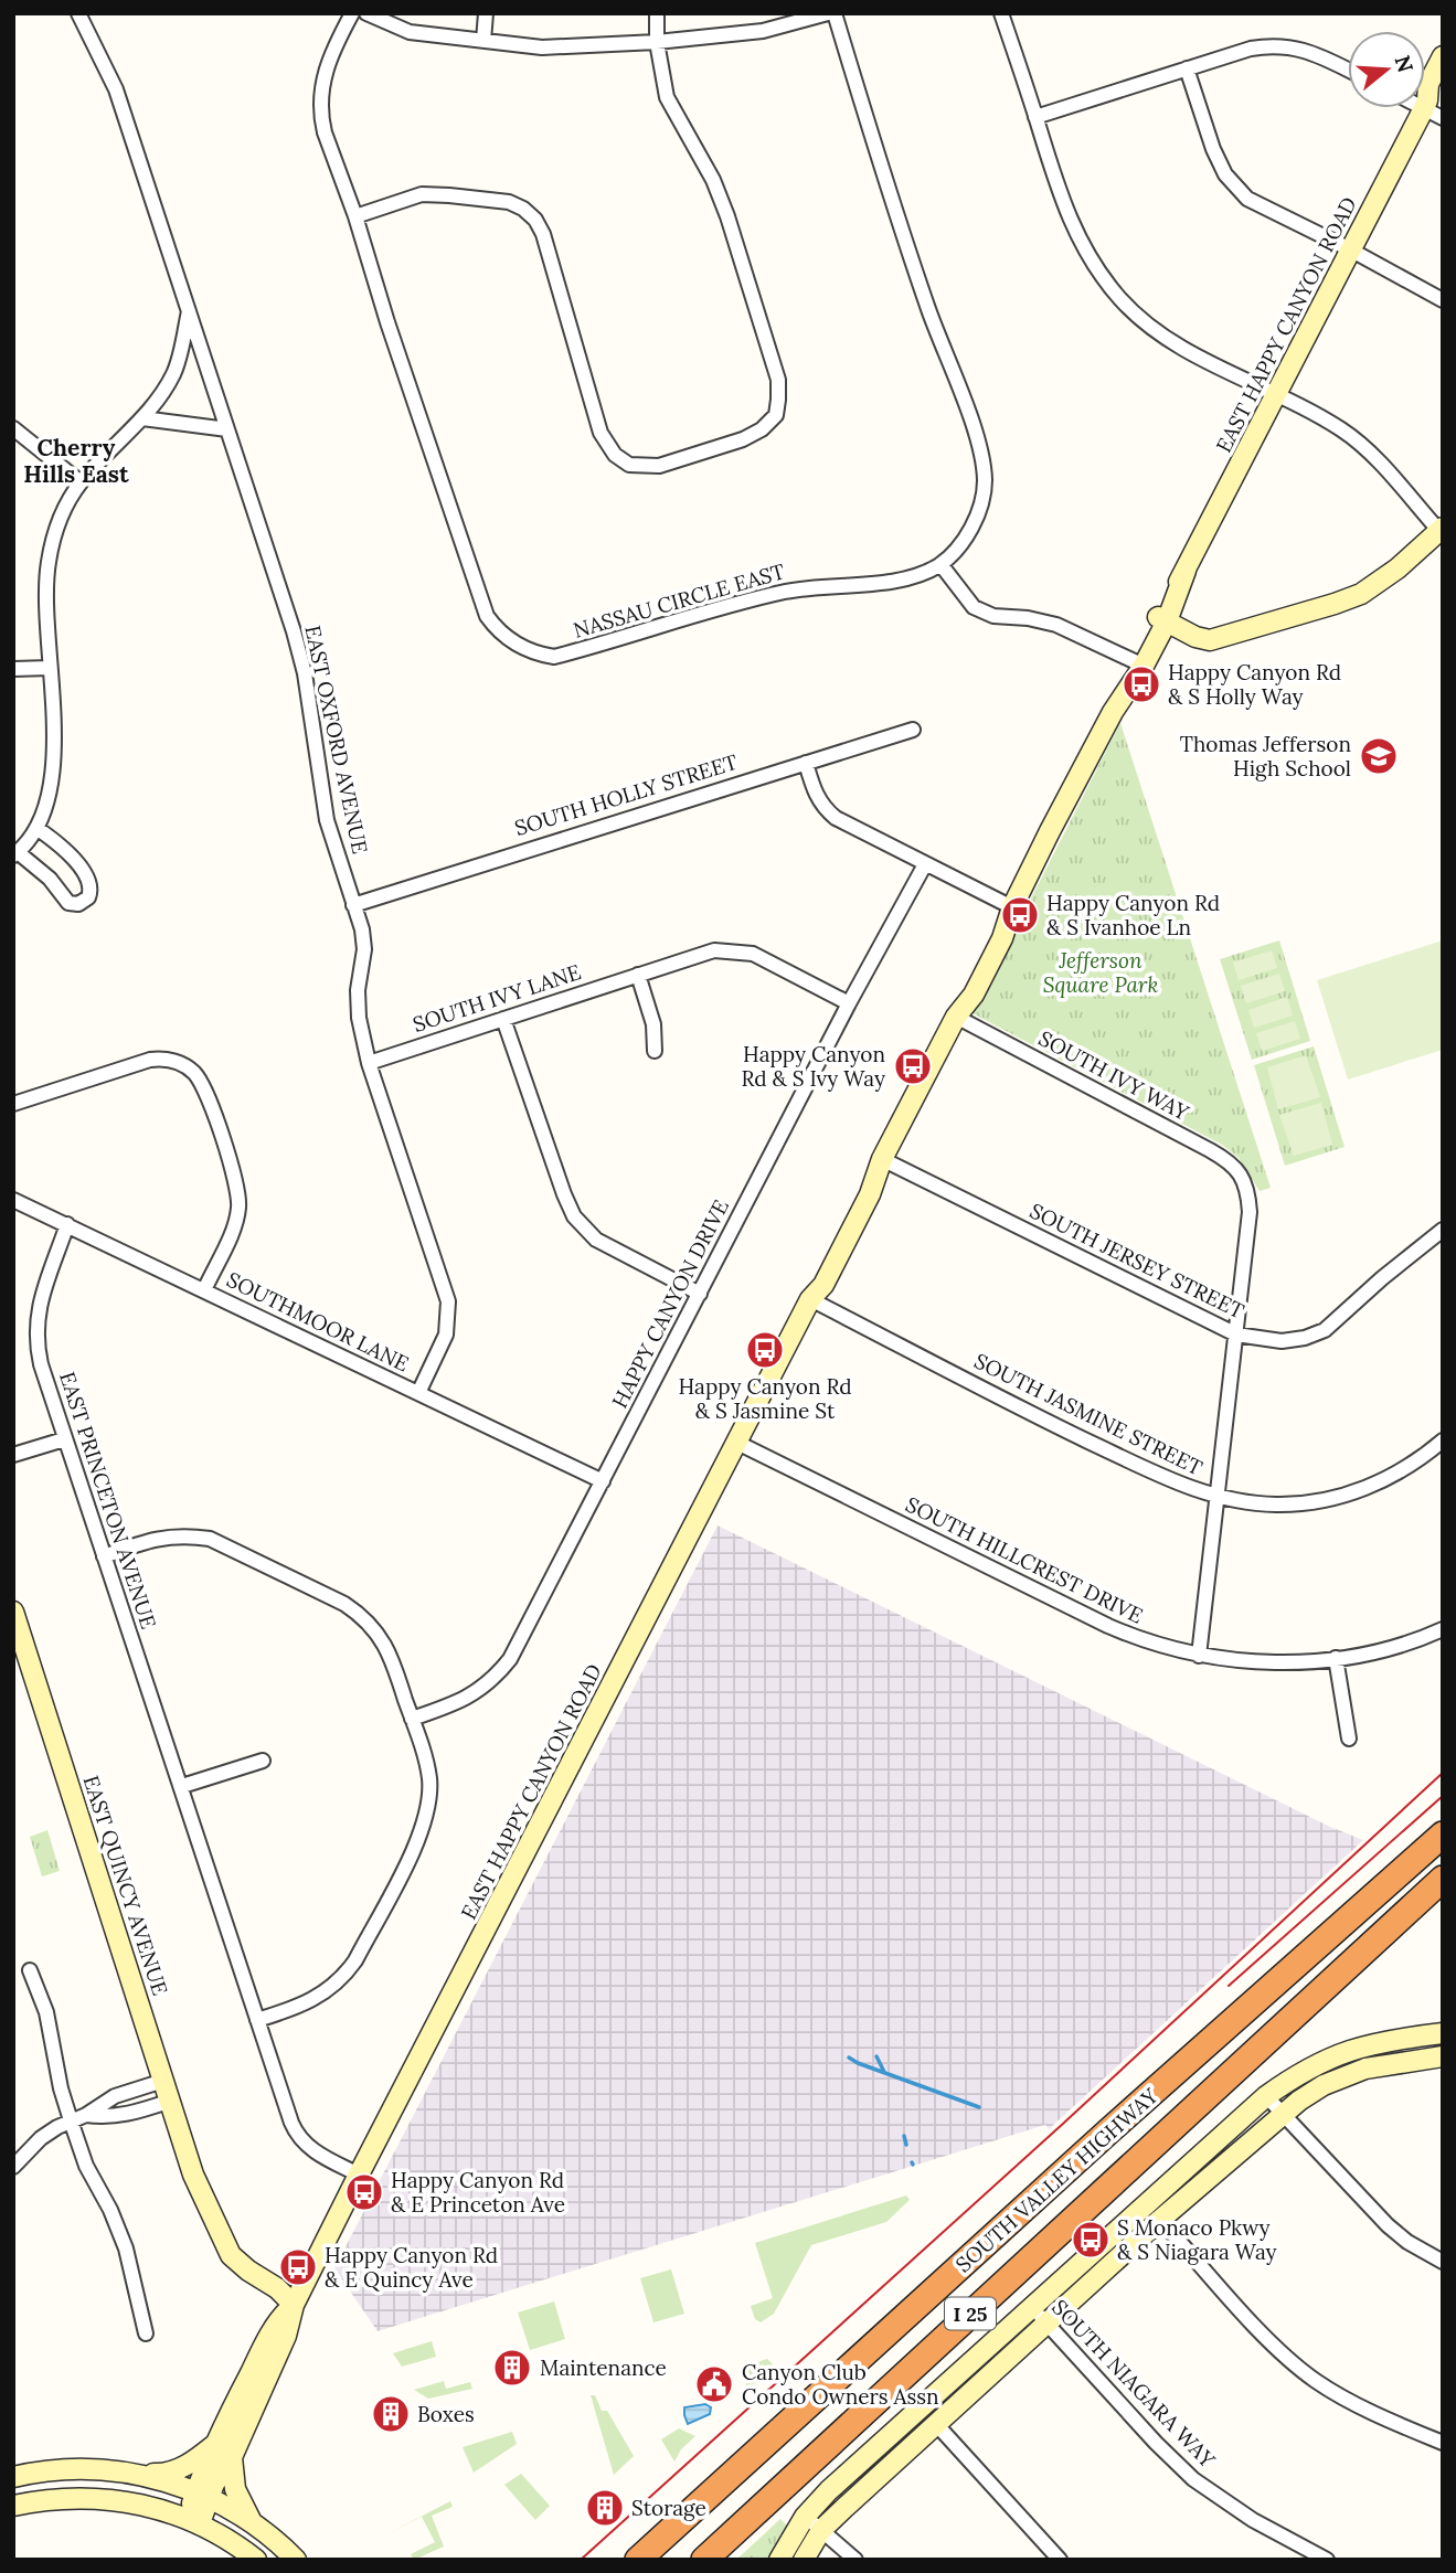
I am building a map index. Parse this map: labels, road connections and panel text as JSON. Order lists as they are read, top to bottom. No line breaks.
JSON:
{"streets":{"highway":["SOUTH VALLEY HIGHWAY","I 25"],"street":["EAST HAPPY CANYON ROAD","NASSAU CIRCLE EAST","EAST OXFORD AVENUE","SOUTH HOLLY STREET","SOUTH IVY LANE","SOUTH IVY WAY","SOUTH JERSEY STREET","HAPPY CANYON DRIVE","SOUTHMOOR LANE","SOUTH JASMINE STREET","EAST PRINCETON AVENUE","SOUTH HILLCREST DRIVE","EAST QUINCY AVENUE","SOUTH NIAGARA WAY"]},"crossings":[["EAST HAPPY CANYON ROAD","SOUTH IVY WAY"],["EAST HAPPY CANYON ROAD","SOUTH JERSEY STREET"],["EAST HAPPY CANYON ROAD","SOUTH JASMINE STREET"],["EAST HAPPY CANYON ROAD","EAST PRINCETON AVENUE"],["EAST HAPPY CANYON ROAD","SOUTH HILLCREST DRIVE"],["EAST HAPPY CANYON ROAD","EAST QUINCY AVENUE"],["EAST OXFORD AVENUE","SOUTH HOLLY STREET"],["EAST OXFORD AVENUE","SOUTH IVY LANE"],["EAST OXFORD AVENUE","SOUTHMOOR LANE"],["SOUTH IVY LANE","HAPPY CANYON DRIVE"],["SOUTH IVY WAY","SOUTH JERSEY STREET"],["HAPPY CANYON DRIVE","SOUTHMOOR LANE"],["SOUTHMOOR LANE","EAST PRINCETON AVENUE"]],"districts":["Cherry Hills East"],"parks":["Jefferson Square Park"],"places":{"bus stop":["Happy Canyon Rd & S Holly Way","Happy Canyon Rd & S Ivanhoe Ln","Happy Canyon Rd & S Ivy Way","Happy Canyon Rd & S Jasmine St","Happy Canyon Rd & E Princeton Ave","S Monaco Pkwy & S Niagara Way","Happy Canyon Rd & E Quincy Ave"],"school or university":["Thomas Jefferson High School"],"building":["Maintenance","Boxes","Storage"],"public building":["Canyon Club Condo Owners Assn"]},"north":"right"}
